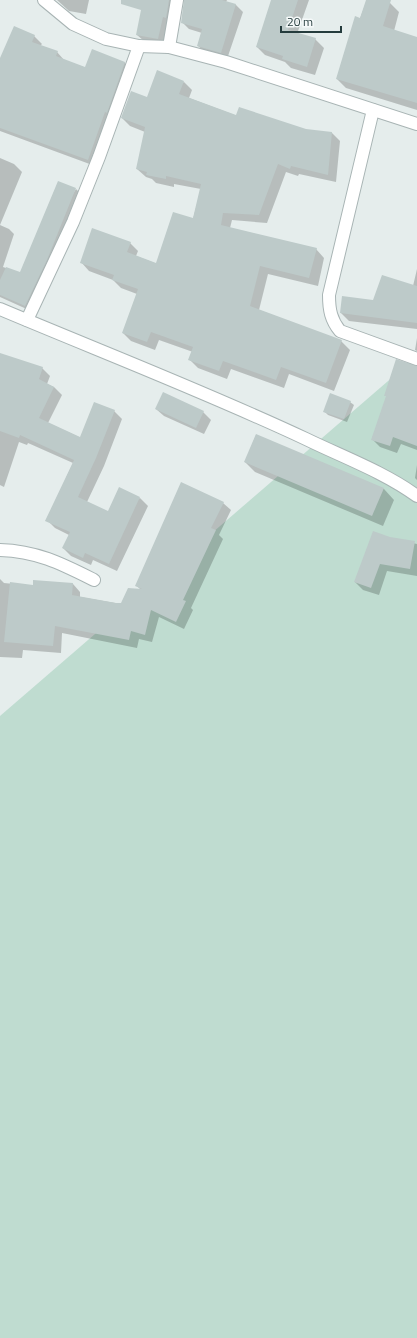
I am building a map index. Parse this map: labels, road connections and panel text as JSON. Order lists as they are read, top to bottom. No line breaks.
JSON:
{"scale_bar":"20 m"}
